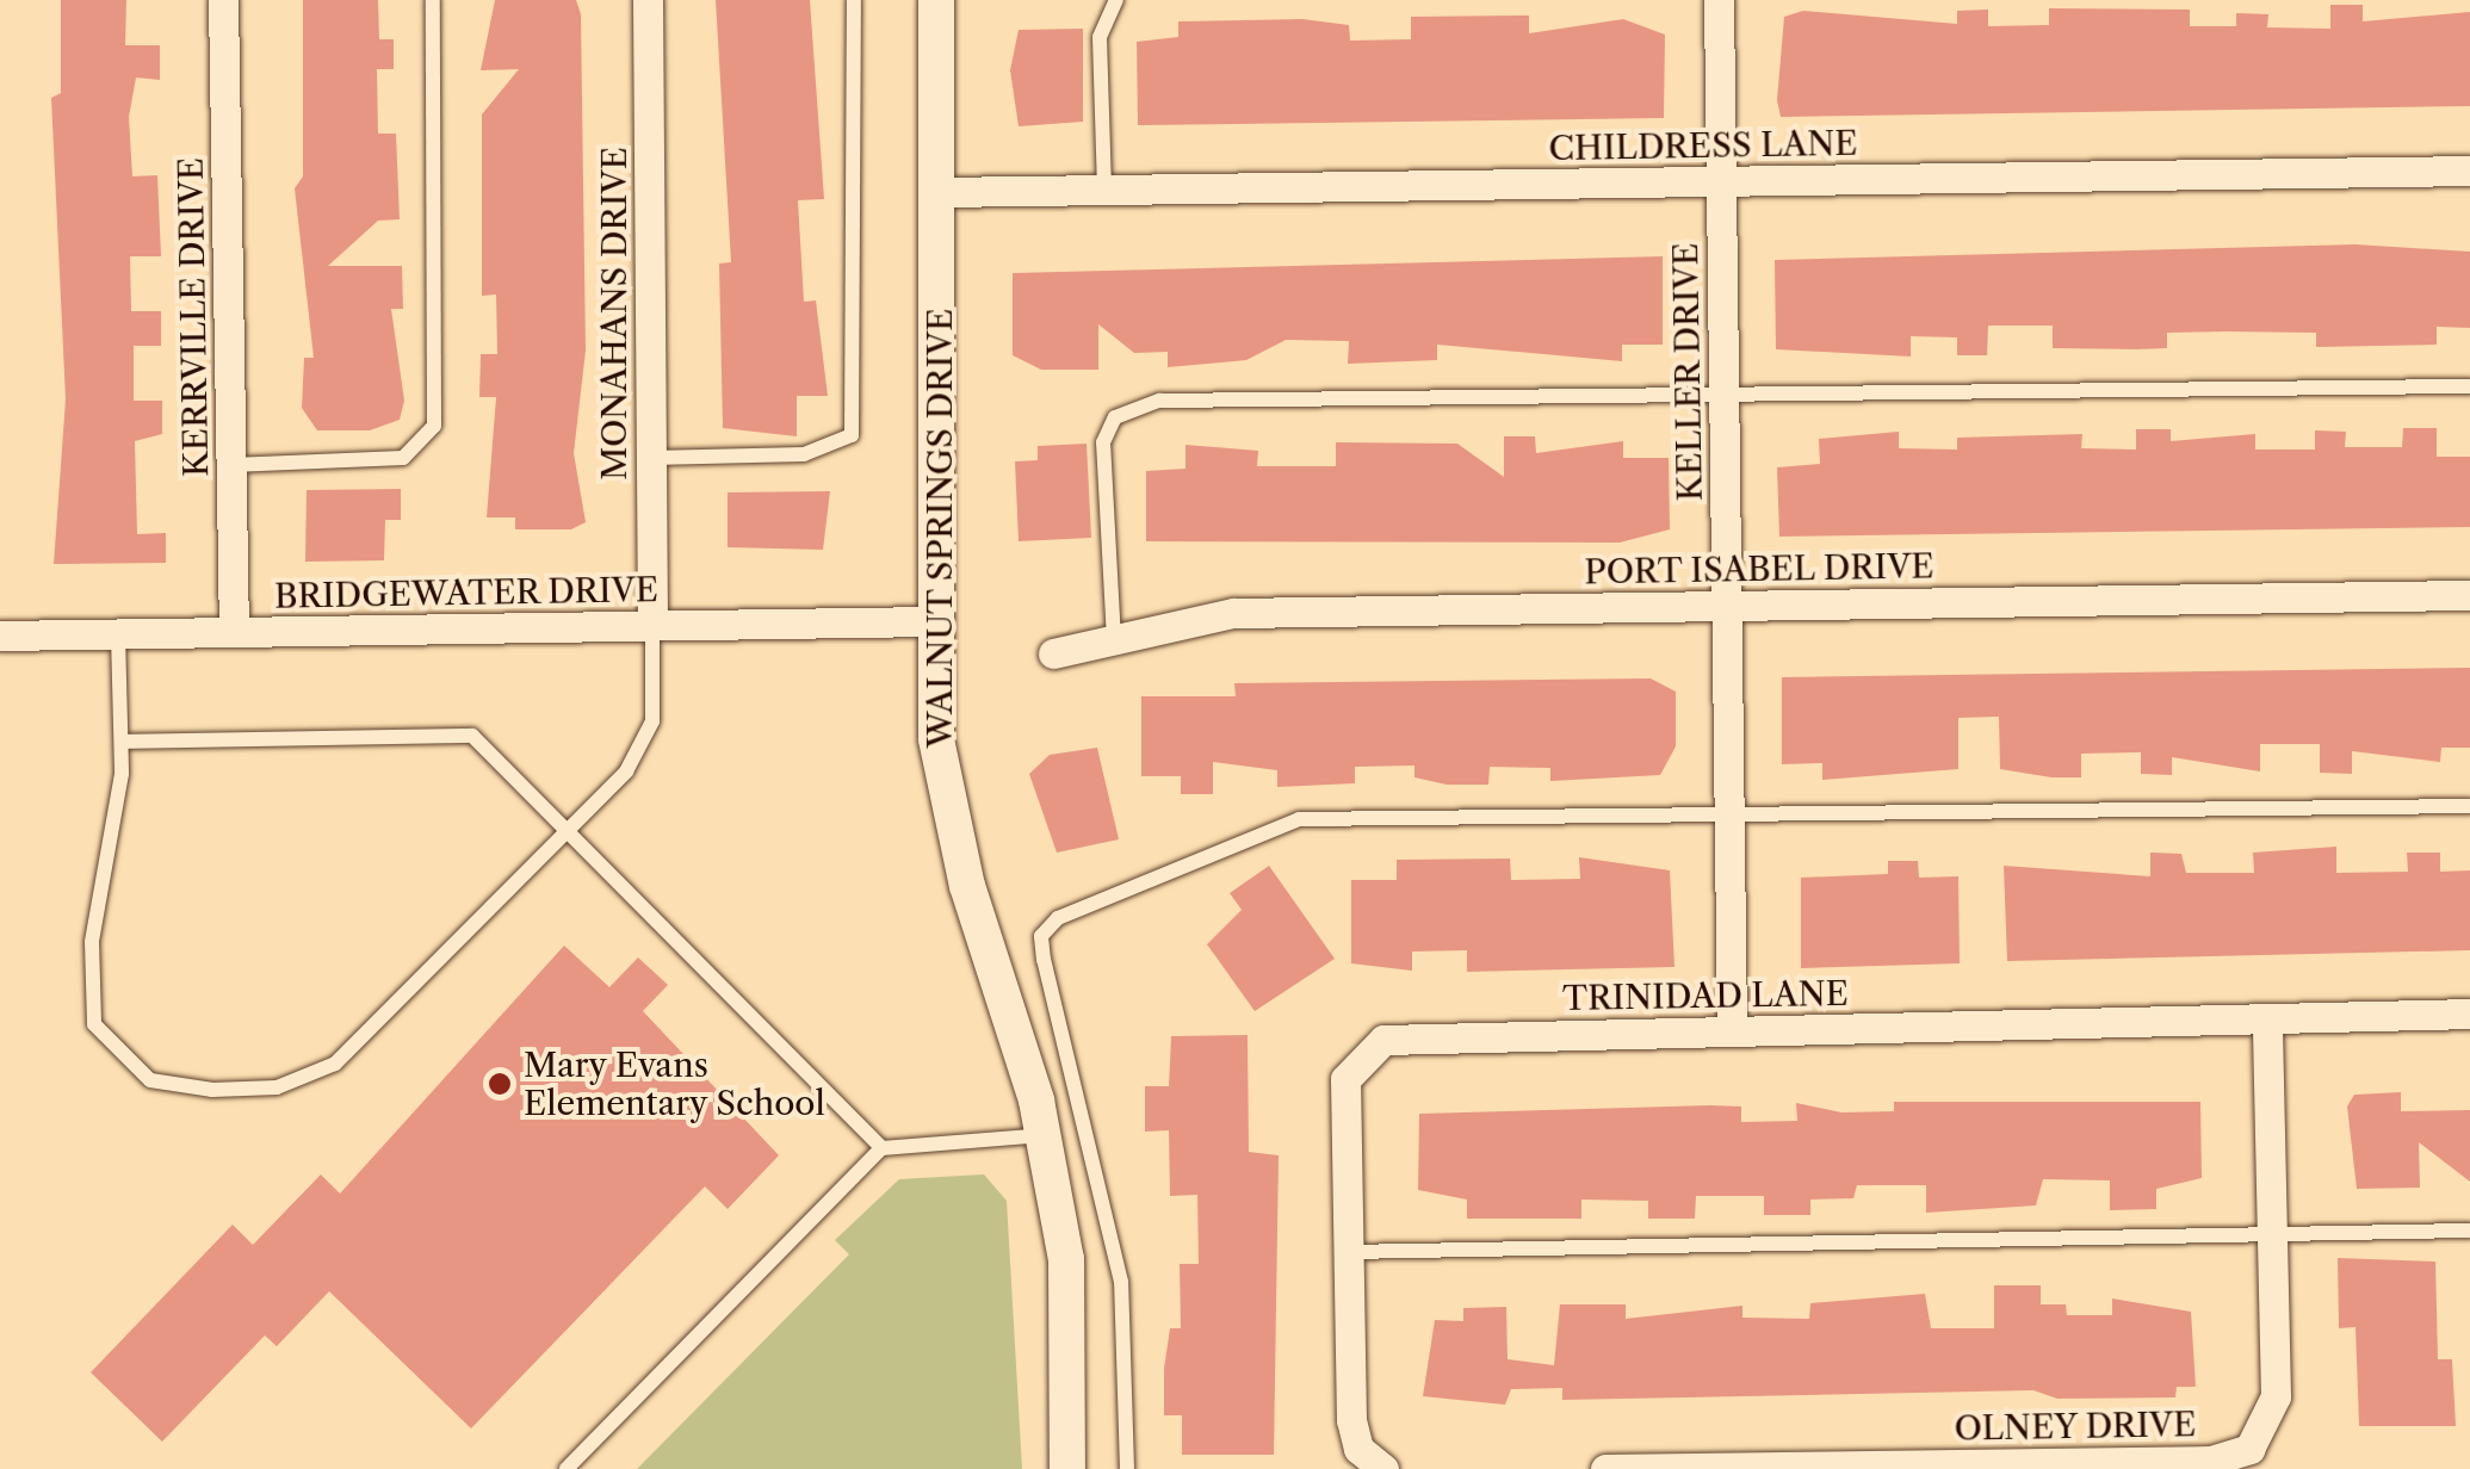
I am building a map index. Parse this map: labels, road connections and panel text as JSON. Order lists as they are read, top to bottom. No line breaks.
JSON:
{"streets":{"street":["CHILDRESS LANE","MONAHANS DRIVE","KERRVILLE DRIVE","KELLER DRIVE","WALNUT SPRINGS DRIVE","PORT ISABEL DRIVE","BRIDGEWATER DRIVE","TRINIDAD LANE","OLNEY DRIVE"]},"crossings":[["CHILDRESS LANE","KELLER DRIVE"],["CHILDRESS LANE","WALNUT SPRINGS DRIVE"],["MONAHANS DRIVE","BRIDGEWATER DRIVE"],["KERRVILLE DRIVE","BRIDGEWATER DRIVE"],["KELLER DRIVE","PORT ISABEL DRIVE"],["KELLER DRIVE","TRINIDAD LANE"],["WALNUT SPRINGS DRIVE","BRIDGEWATER DRIVE"],["TRINIDAD LANE","OLNEY DRIVE"]],"places":["Mary Evans Elementary School"]}
